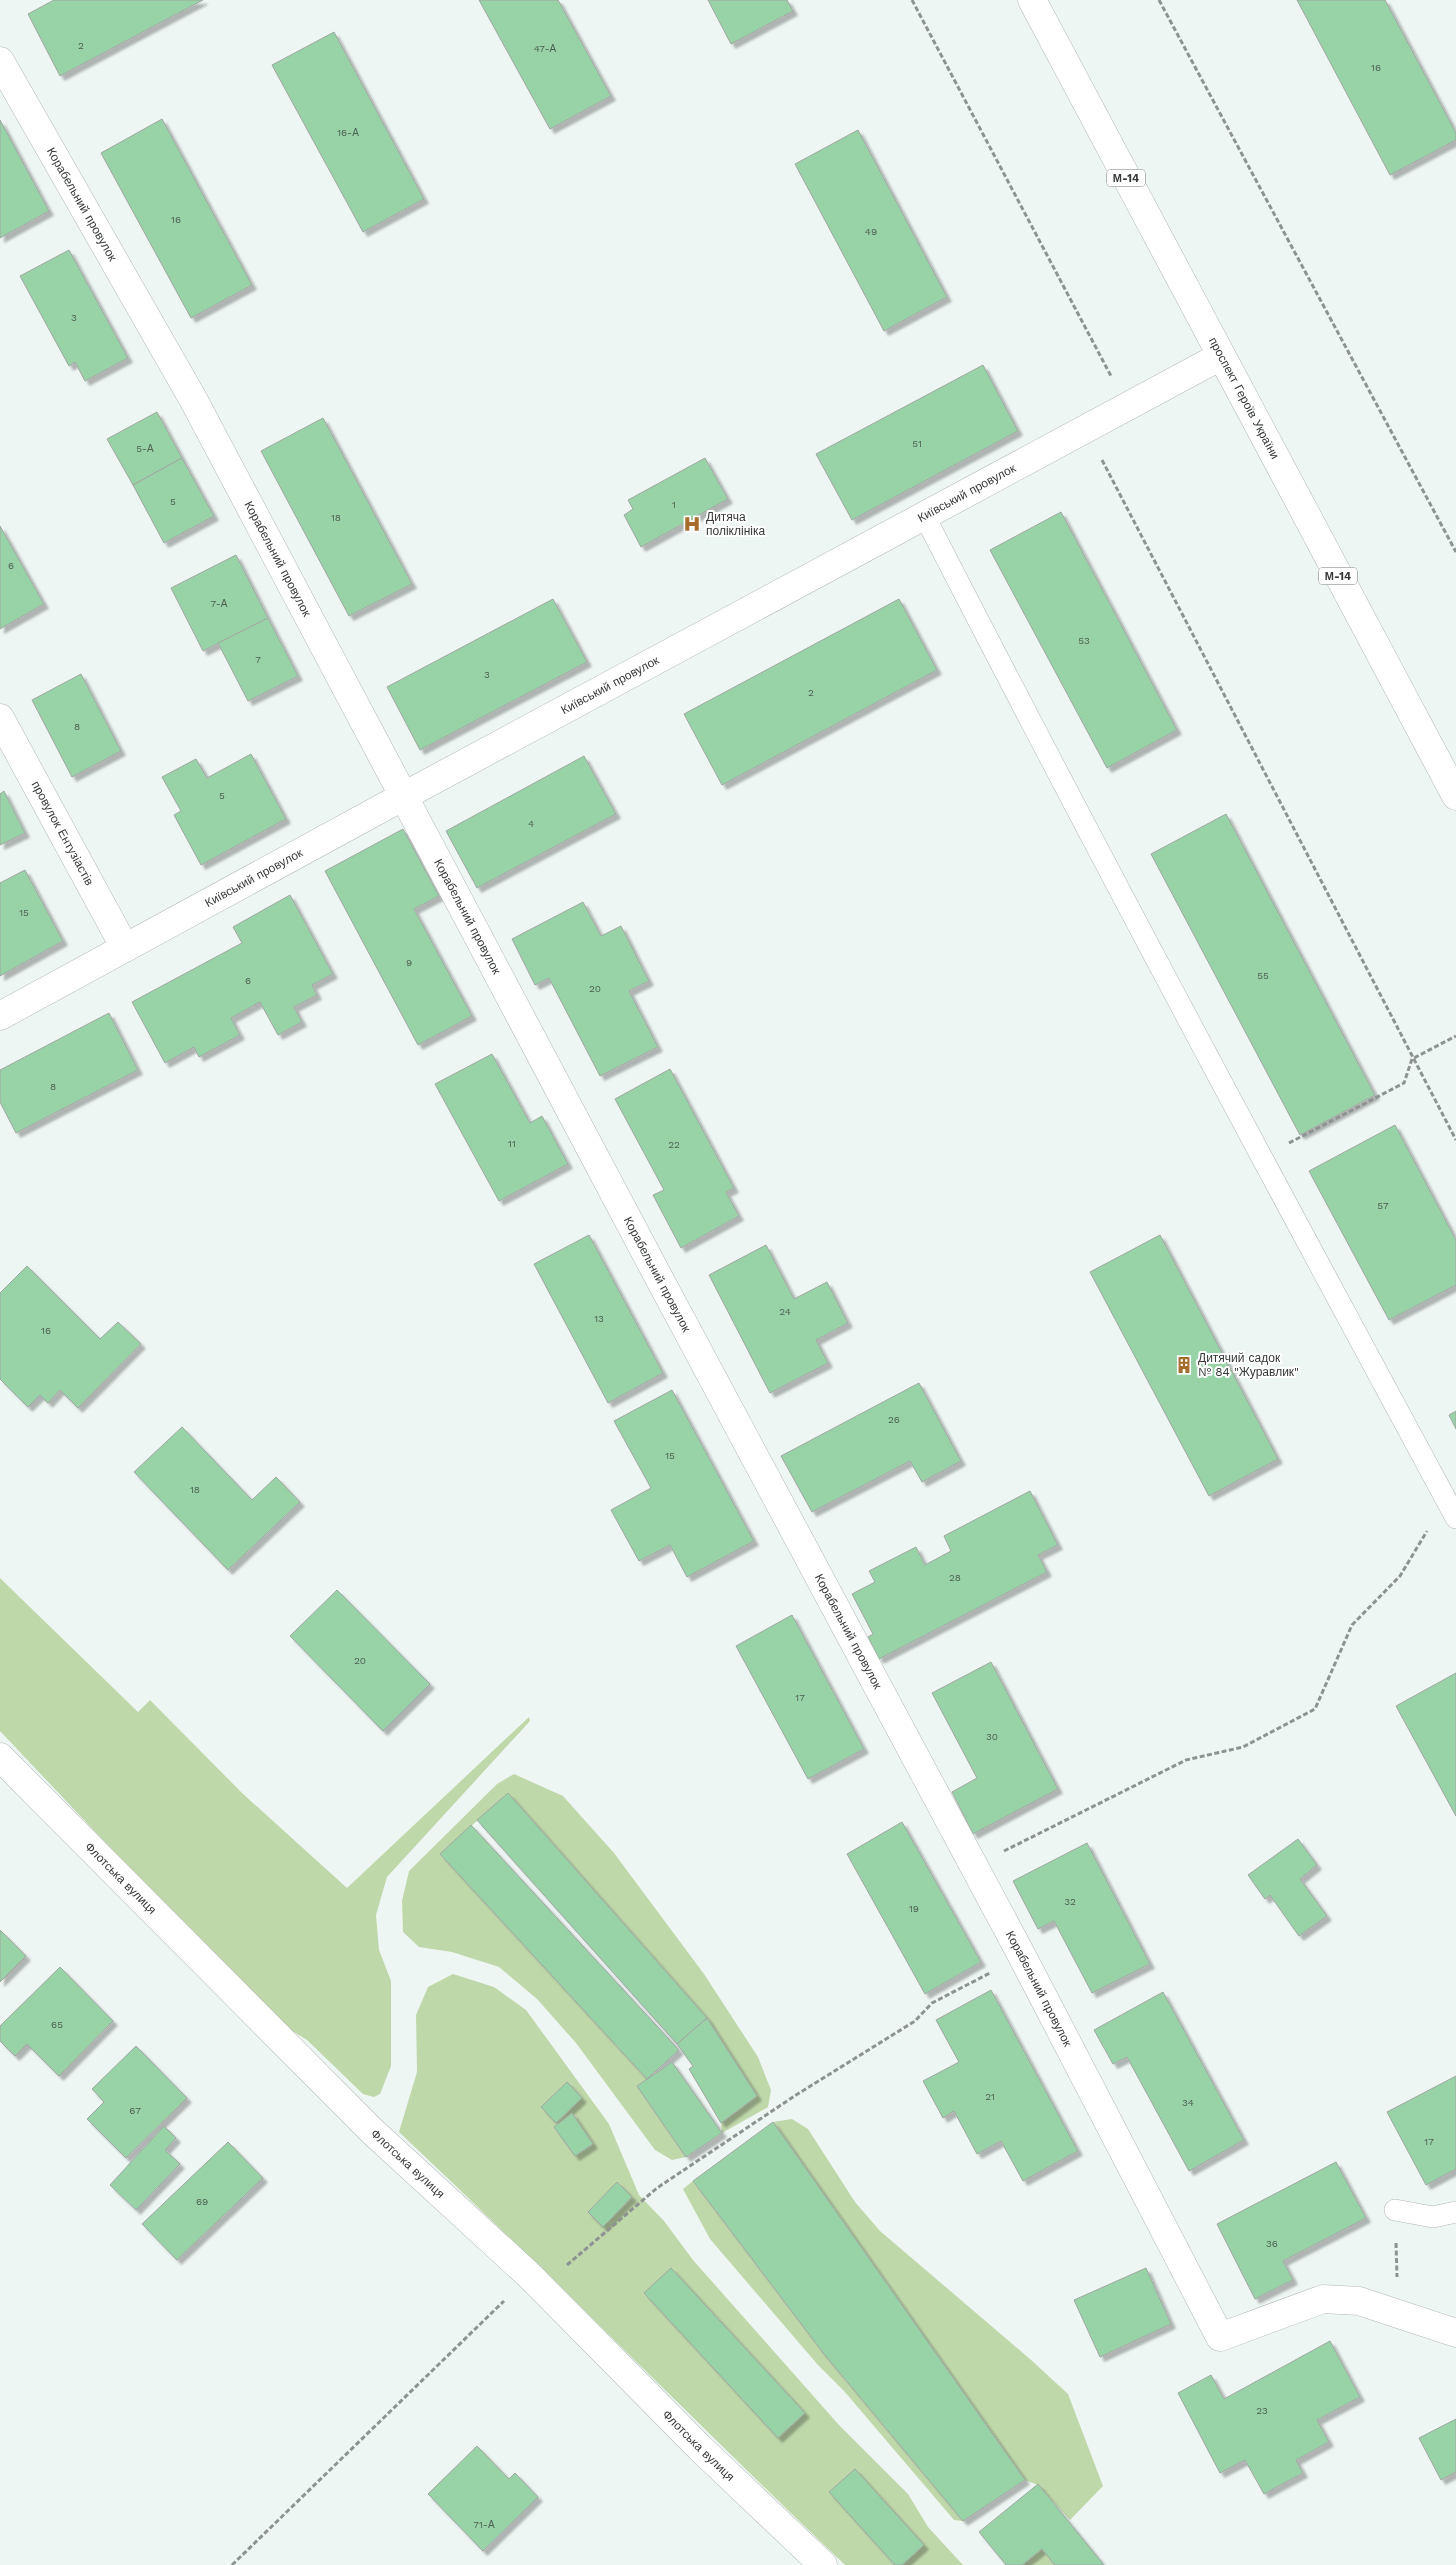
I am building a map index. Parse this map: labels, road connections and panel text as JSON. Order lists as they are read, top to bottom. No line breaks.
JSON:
{"streets":{"main road":["М-14","Корабельний провулок","проспект Героїв України","Київський провулок","провулок Ентузіастів","Флотська вулиця"]},"crossings":[["Корабельний провулок","Київський провулок"],["проспект Героїв України","Київський провулок"],["Київський провулок","провулок Ентузіастів"]],"places":{"hospital":["Дитяча поліклініка"],"building":["Дитячий садок № 84 \"Журавлик\""]},"house_numbers":["2","47-А","16","16-А","16","49","3","51","5-А","5","1","18","6","7-А","53","7","3","2","8","5","4","15","9","55","6","20","8","11","22","57","24","13","16","26","15","18","28","20","17","30","32","19","65","21","34","67","17","69","36","23","71-А"]}
